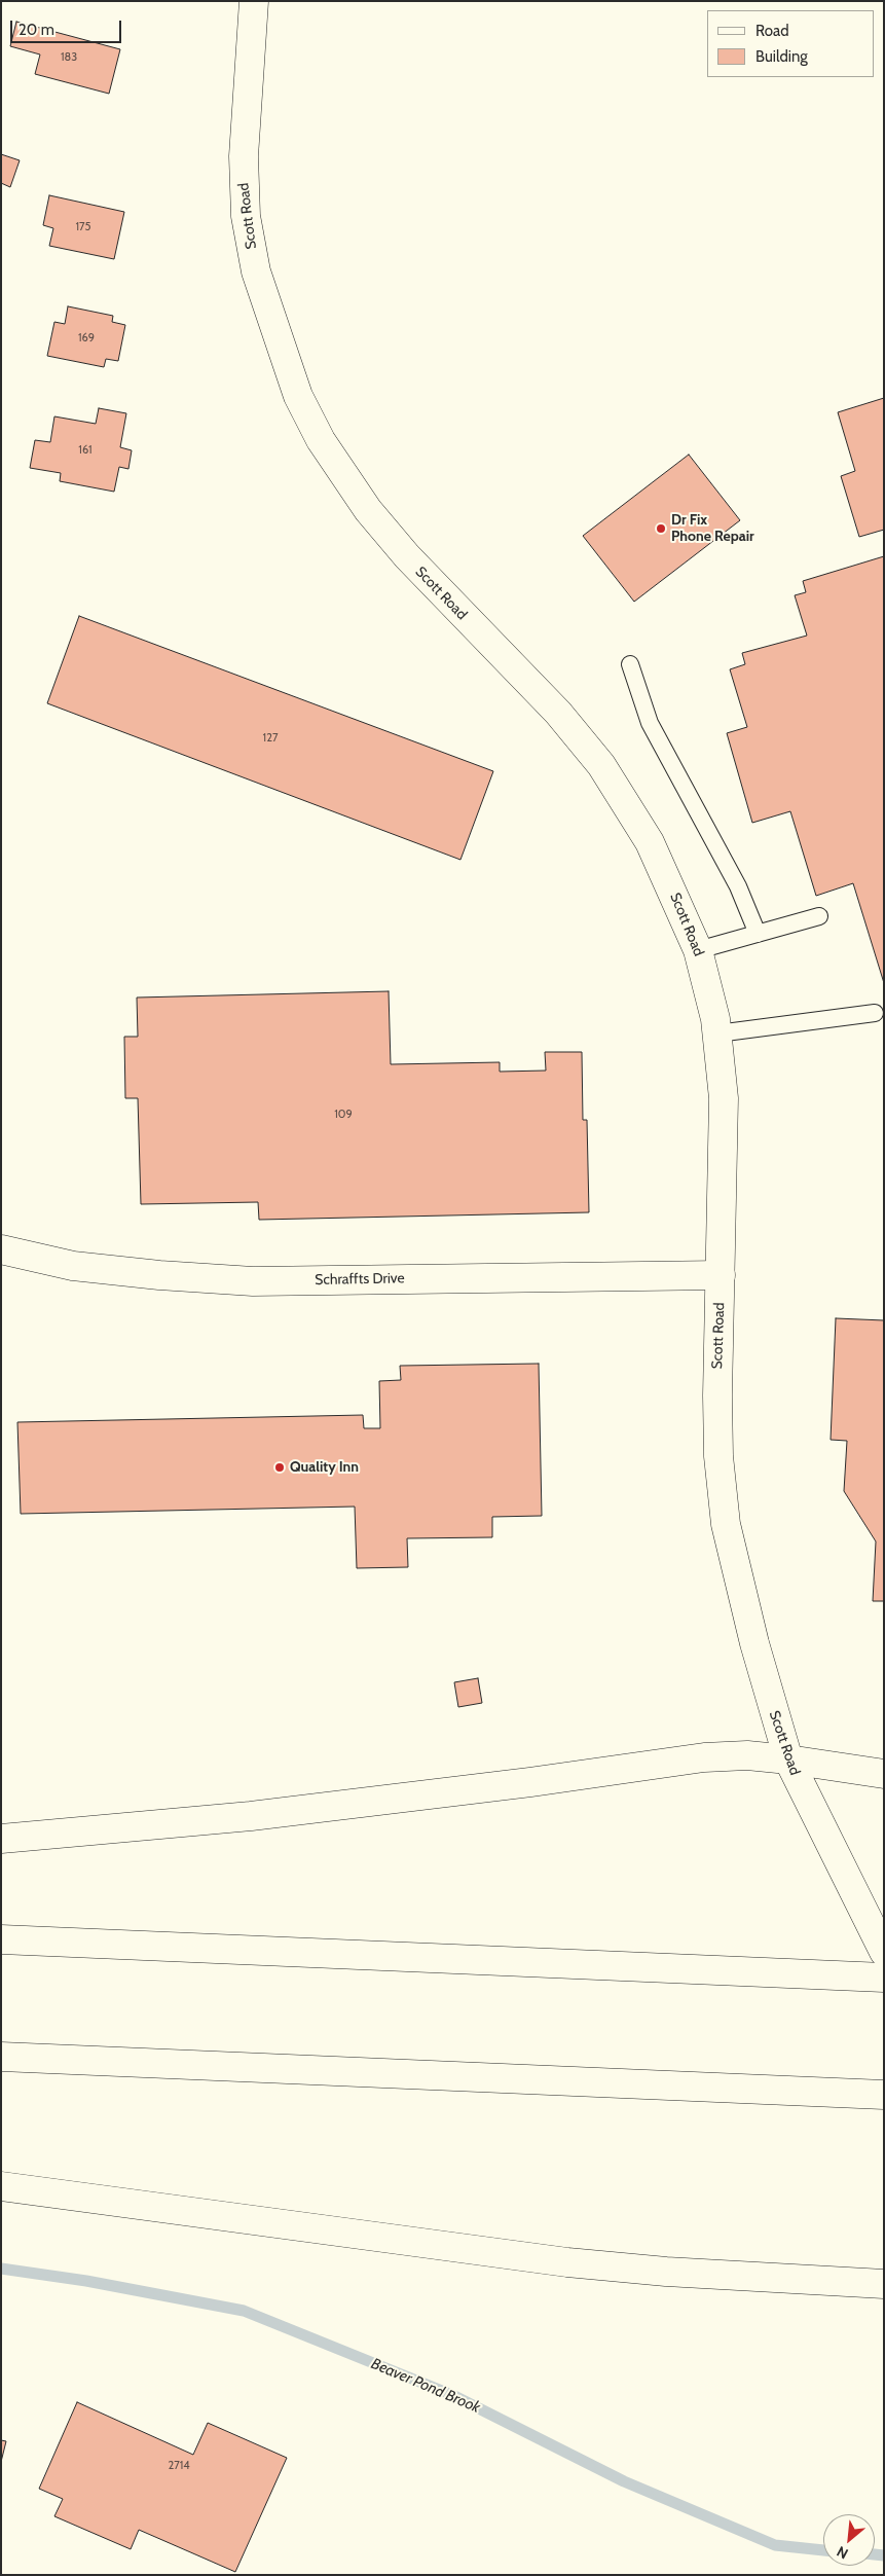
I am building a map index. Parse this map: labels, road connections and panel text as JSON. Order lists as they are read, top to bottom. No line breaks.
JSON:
{"streets":{"main road":["Scott Road","Schraffts Drive"]},"crossings":[["Scott Road","Schraffts Drive"]],"water":["Beaver Pond Brook"],"places":["Dr Fix Phone Repair","Quality Inn"],"house_numbers":["183","175","169","161","127","109","2714"],"legend":["Road","Building"],"scale_bar":"20 m","north":"bottom left"}
